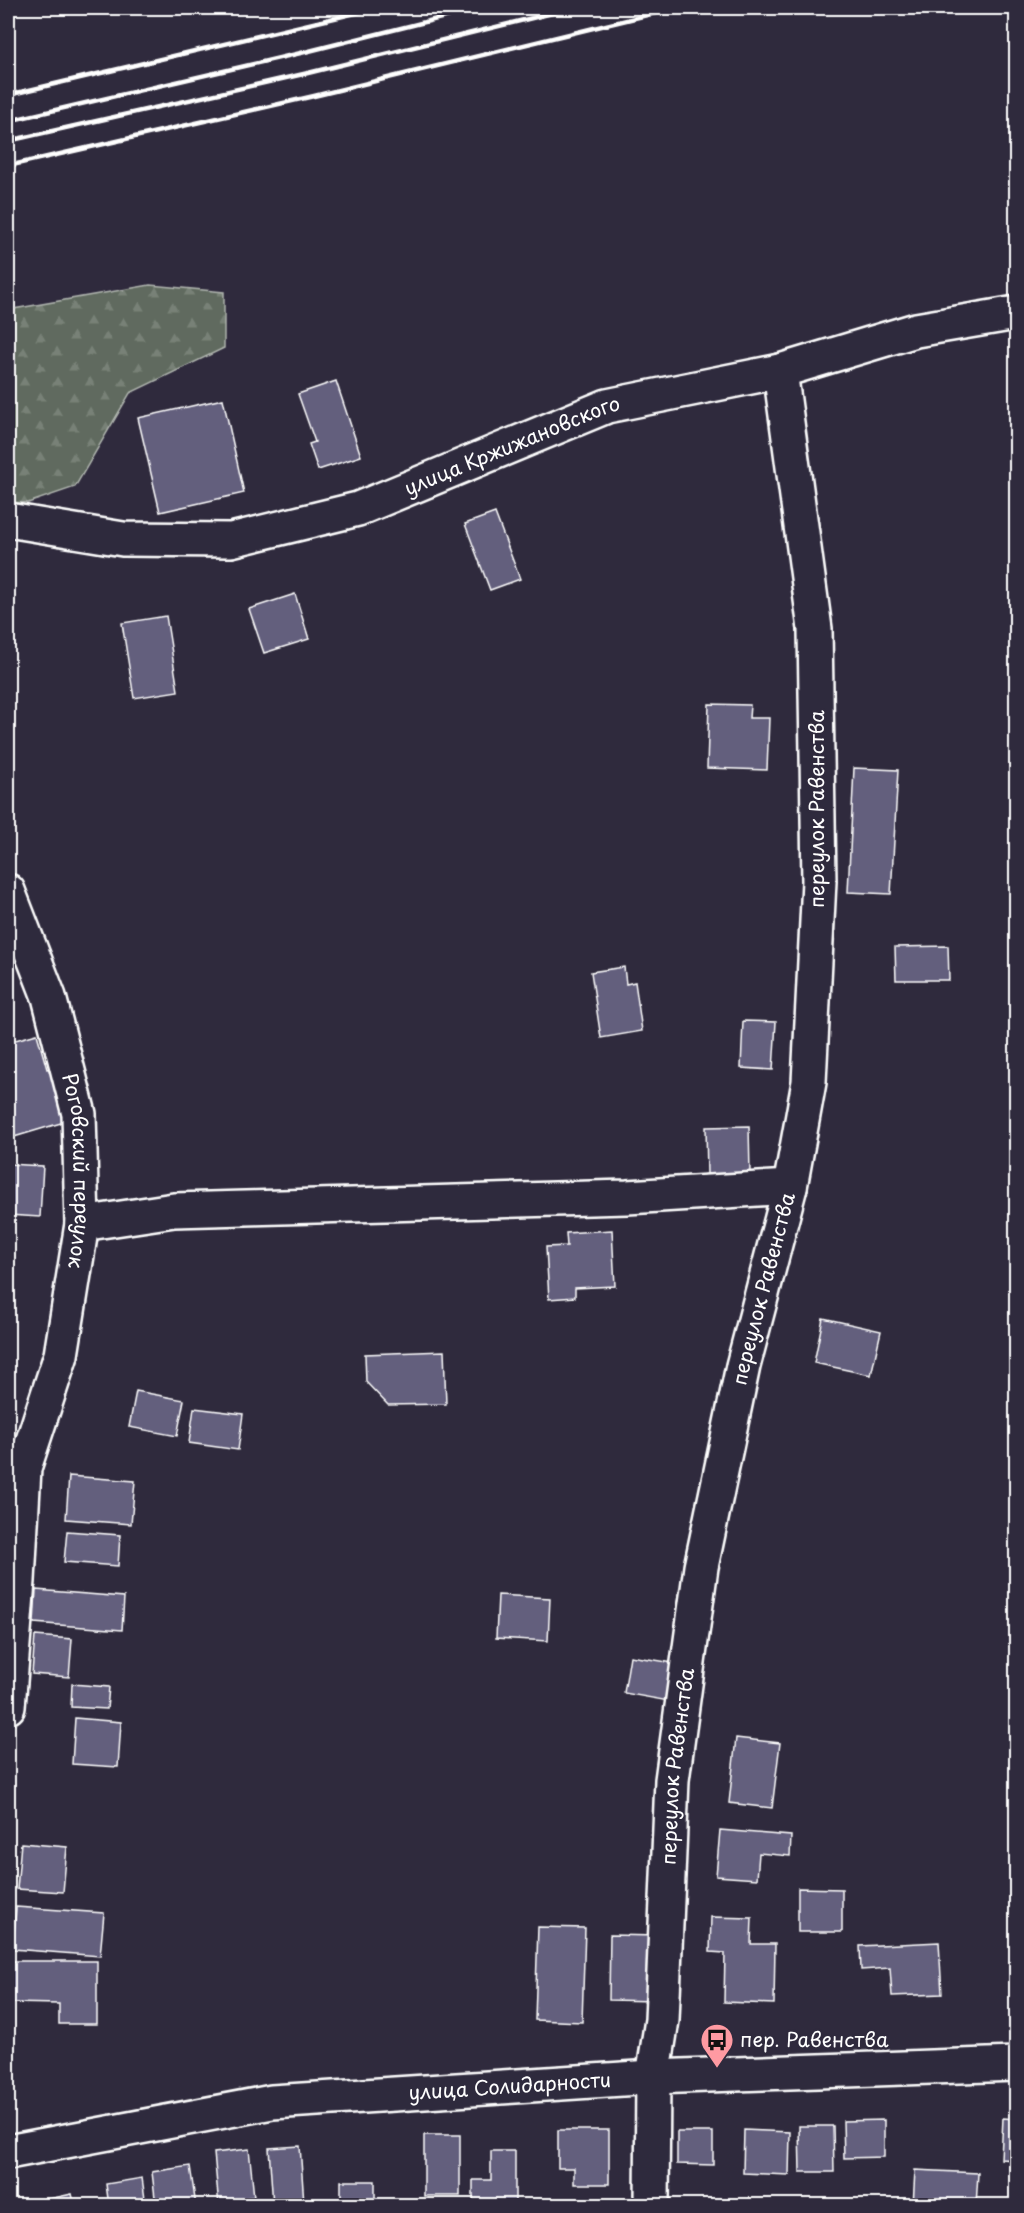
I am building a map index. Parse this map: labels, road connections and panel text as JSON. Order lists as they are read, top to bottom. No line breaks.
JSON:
{"streets":{"street":["улица Кржижановского","переулок Равенства","Роговский переулок","улица Солидарности"]},"crossings":[["улица Кржижановского","переулок Равенства"],["переулок Равенства","улица Солидарности"]],"places":{"bus stop":["пер. Равенства"]}}
